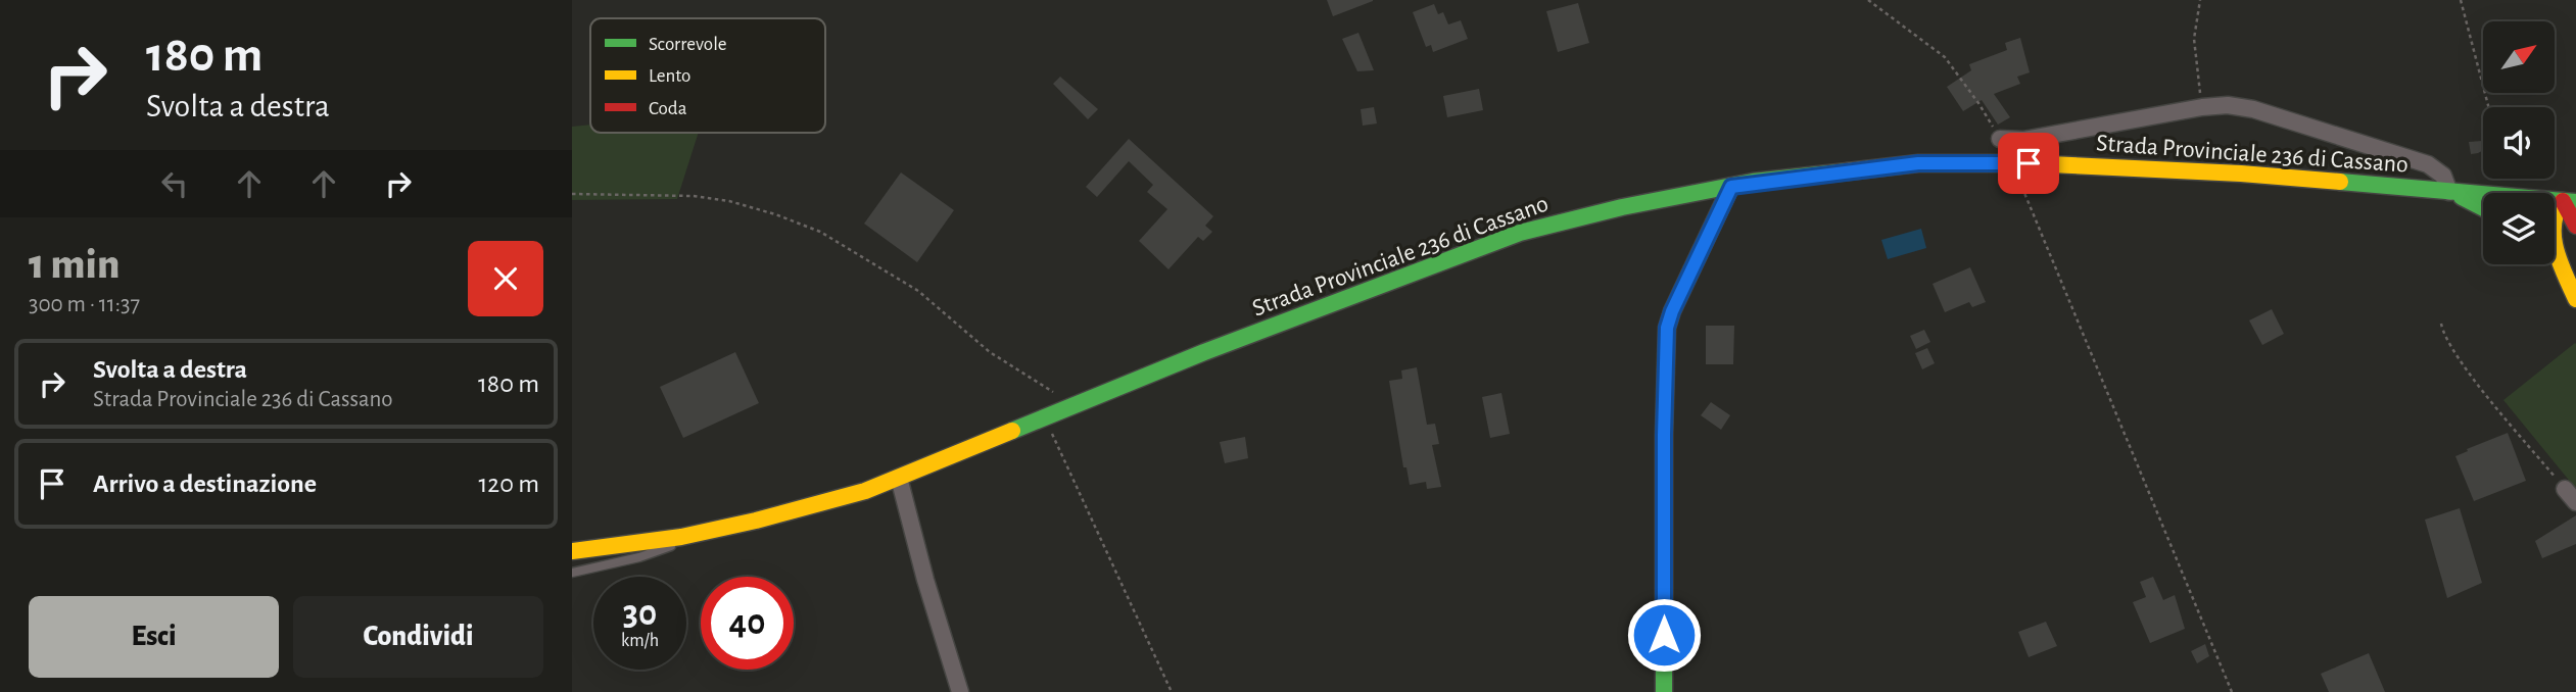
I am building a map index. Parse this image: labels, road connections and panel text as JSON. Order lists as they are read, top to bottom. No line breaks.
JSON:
{"streets":{"main road":["Strada Provinciale 236 di Cassano"]},"legend":["Scorrevole","Lento","Coda"],"north":"top right","page":{"turn":["180 m","Svolta a destra"],"heading":["1 min","300 m · 11:37"],"list":[{"name":"Svolta a destra","note":"Strada Provinciale 236 di Cassano","value":"180 m"},{"name":"Arrivo a destinazione","value":"120 m"}],"speed":"30 km/h","limit":"40","buttons":["Esci","Condividi"]}}
